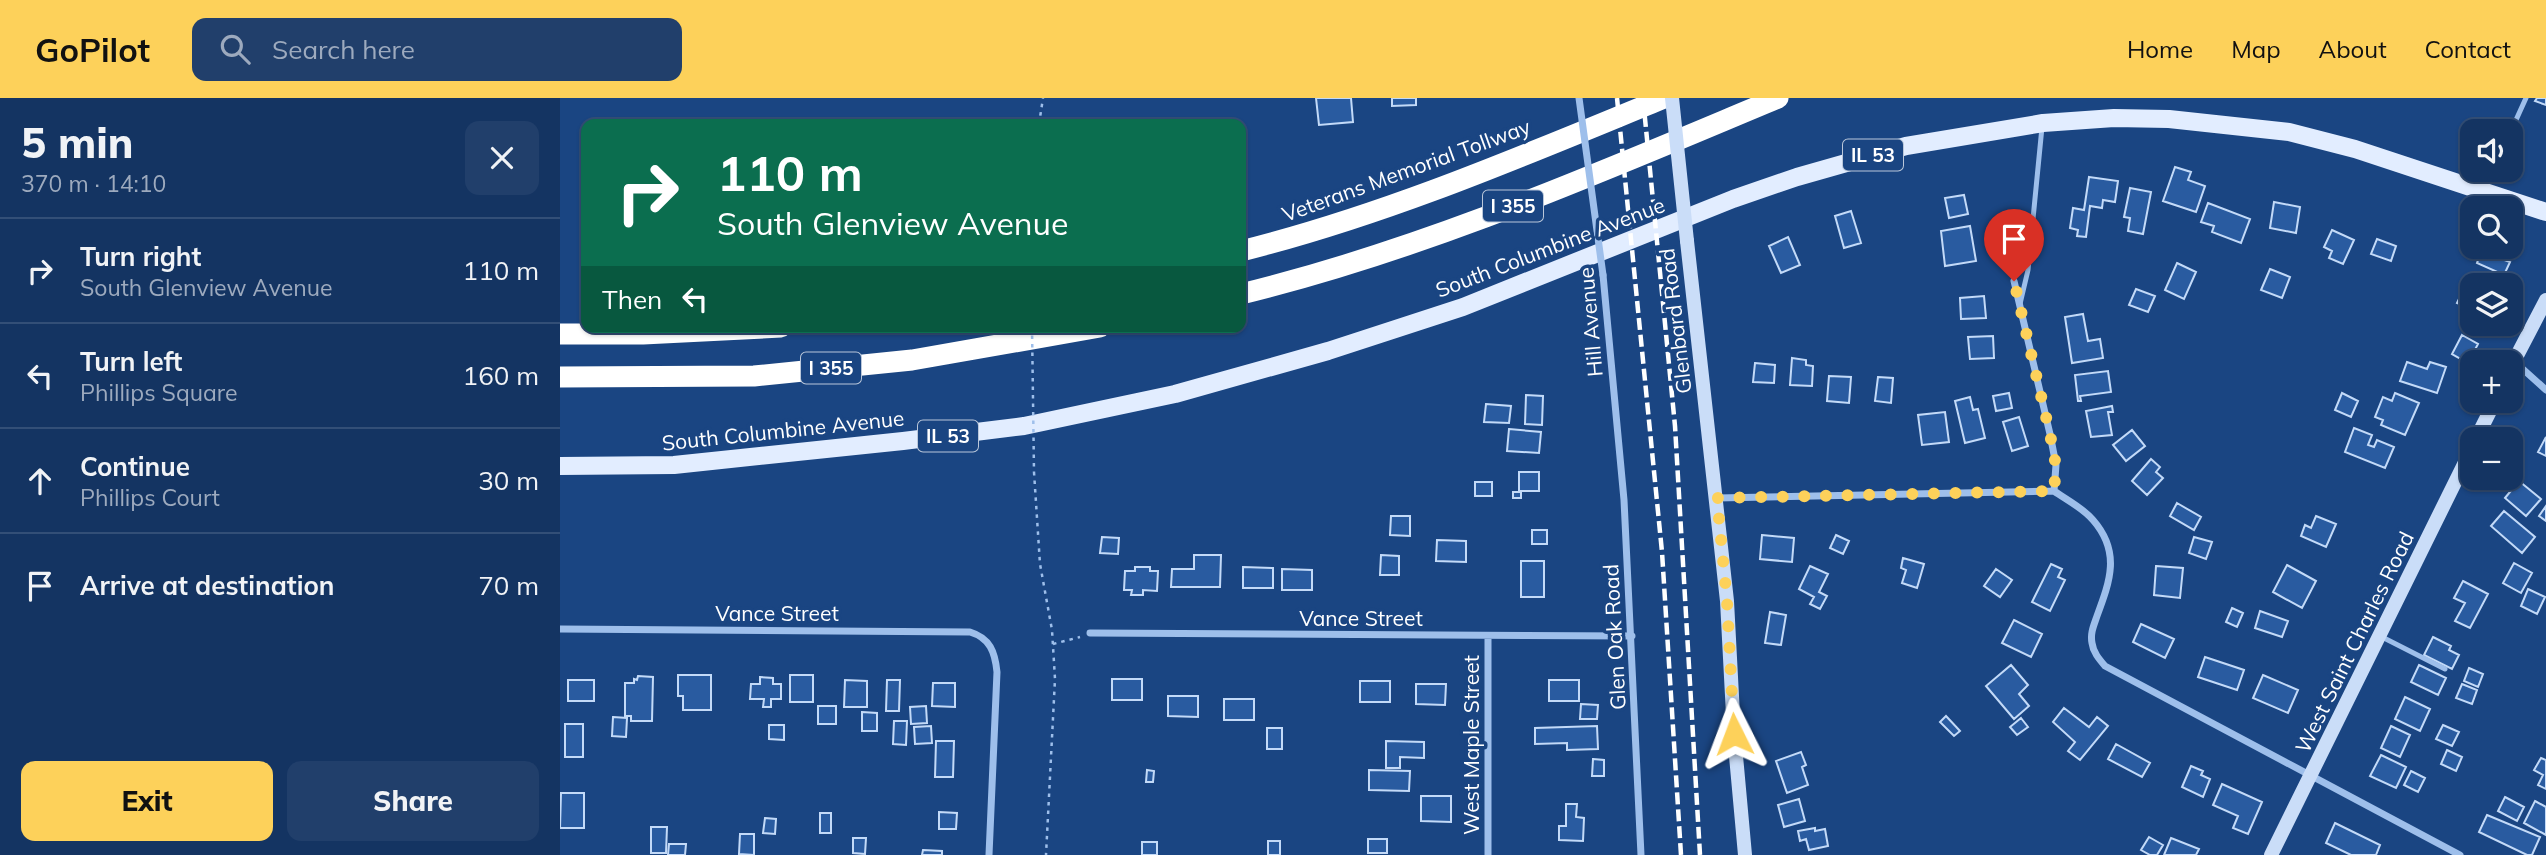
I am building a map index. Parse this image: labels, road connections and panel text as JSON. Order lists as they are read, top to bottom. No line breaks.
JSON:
{"streets":{"highway":["Veterans Memorial Tollway","I 355"],"main road":["IL 53","South Columbine Avenue"],"street":["Glenbard Road","Hill Avenue","Vance Street","Glen Oak Road","West Saint Charles Road","West Maple Street"]},"crossings":[["Hill Avenue","Glen Oak Road"],["Vance Street","Glen Oak Road"],["Vance Street","West Maple Street"]],"page":{"header":"GoPilot","search":"Search here","nav":["Home","Map","About","Contact"],"heading":["5 min","370 m · 14:10"],"map_buttons":["+","−"],"turn":["110 m","South Glenview Avenue"],"list":[{"name":"Turn right","note":"South Glenview Avenue","value":"110 m"},{"name":"Turn left","note":"Phillips Square","value":"160 m"},{"name":"Continue","note":"Phillips Court","value":"30 m"},{"name":"Arrive at destination","value":"70 m"}],"then":"Then","buttons":["Exit","Share"]}}
